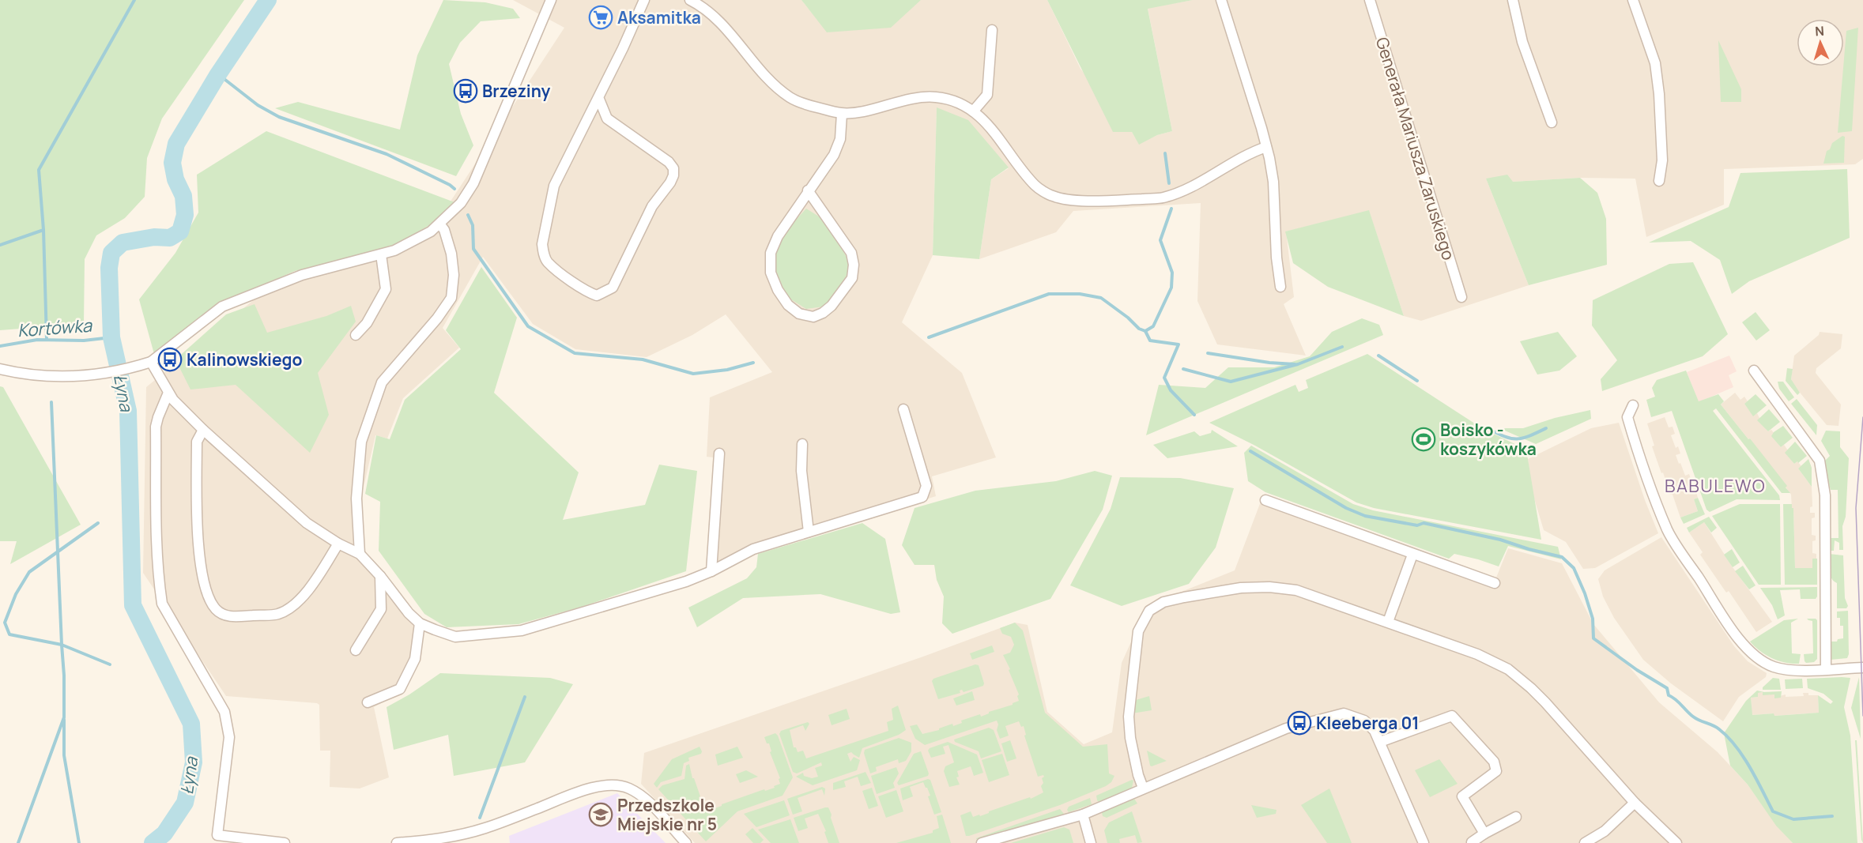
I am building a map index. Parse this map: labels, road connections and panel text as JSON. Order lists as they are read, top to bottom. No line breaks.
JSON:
{"streets":{"street":["Generała Mariusza Zaruskiego"]},"districts":["BABULEWO"],"water":["Kortówka","Łyna"],"places":{"supermarket":["Aksamitka"],"bus stop":["Brzeziny","Kalinowskiego","Kleeberga 01"],"sports":["Boisko - koszykówka"],"school or university":["Przedszkole Miejskie nr 5"]},"north":"top"}
